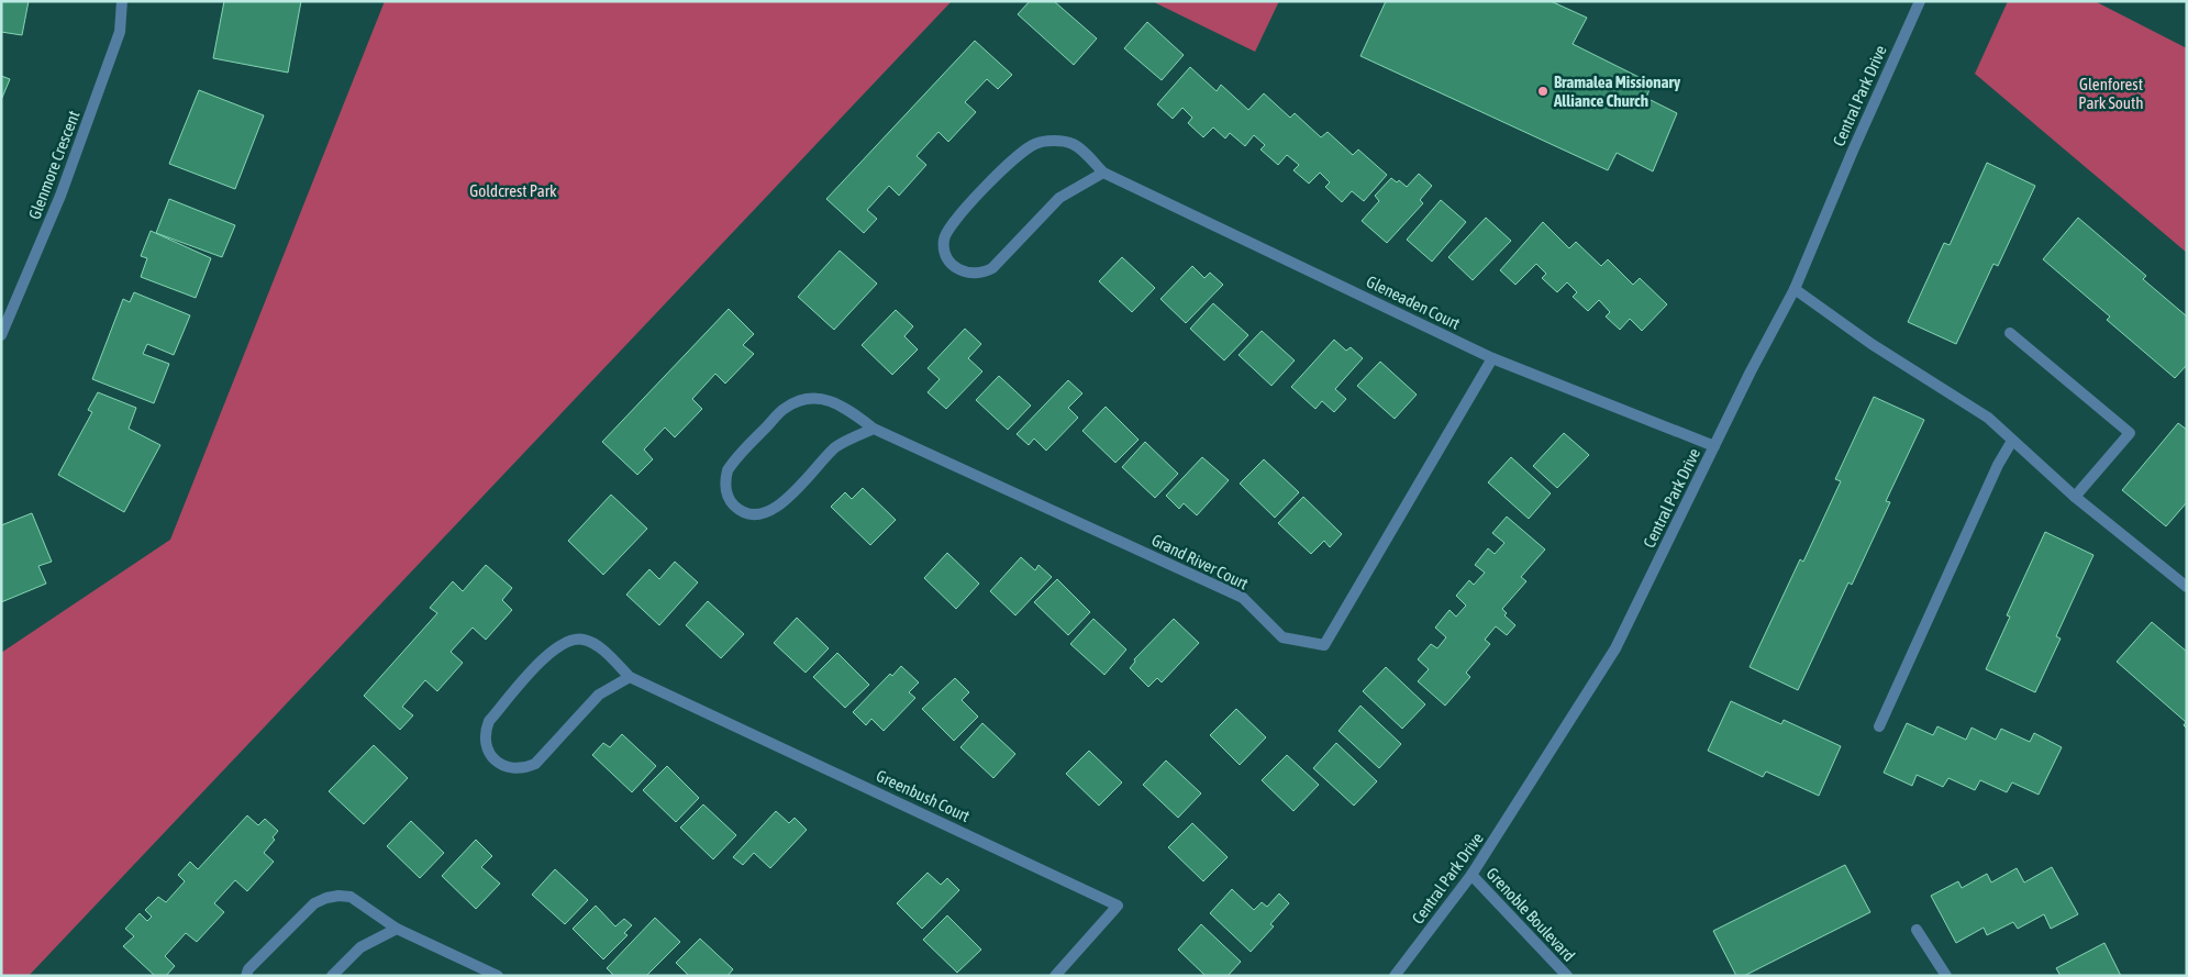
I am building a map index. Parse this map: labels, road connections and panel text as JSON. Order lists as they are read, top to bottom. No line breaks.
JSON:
{"streets":{"street":["Central Park Drive","Glenmore Crescent","Gleneaden Court","Grand River Court","Greenbush Court","Grenoble Boulevard"]},"crossings":[["Central Park Drive","Gleneaden Court"],["Central Park Drive","Grenoble Boulevard"],["Gleneaden Court","Grand River Court"]],"parks":["Glenforest Park South","Goldcrest Park"],"places":["Bramalea Missionary Alliance Church"]}
